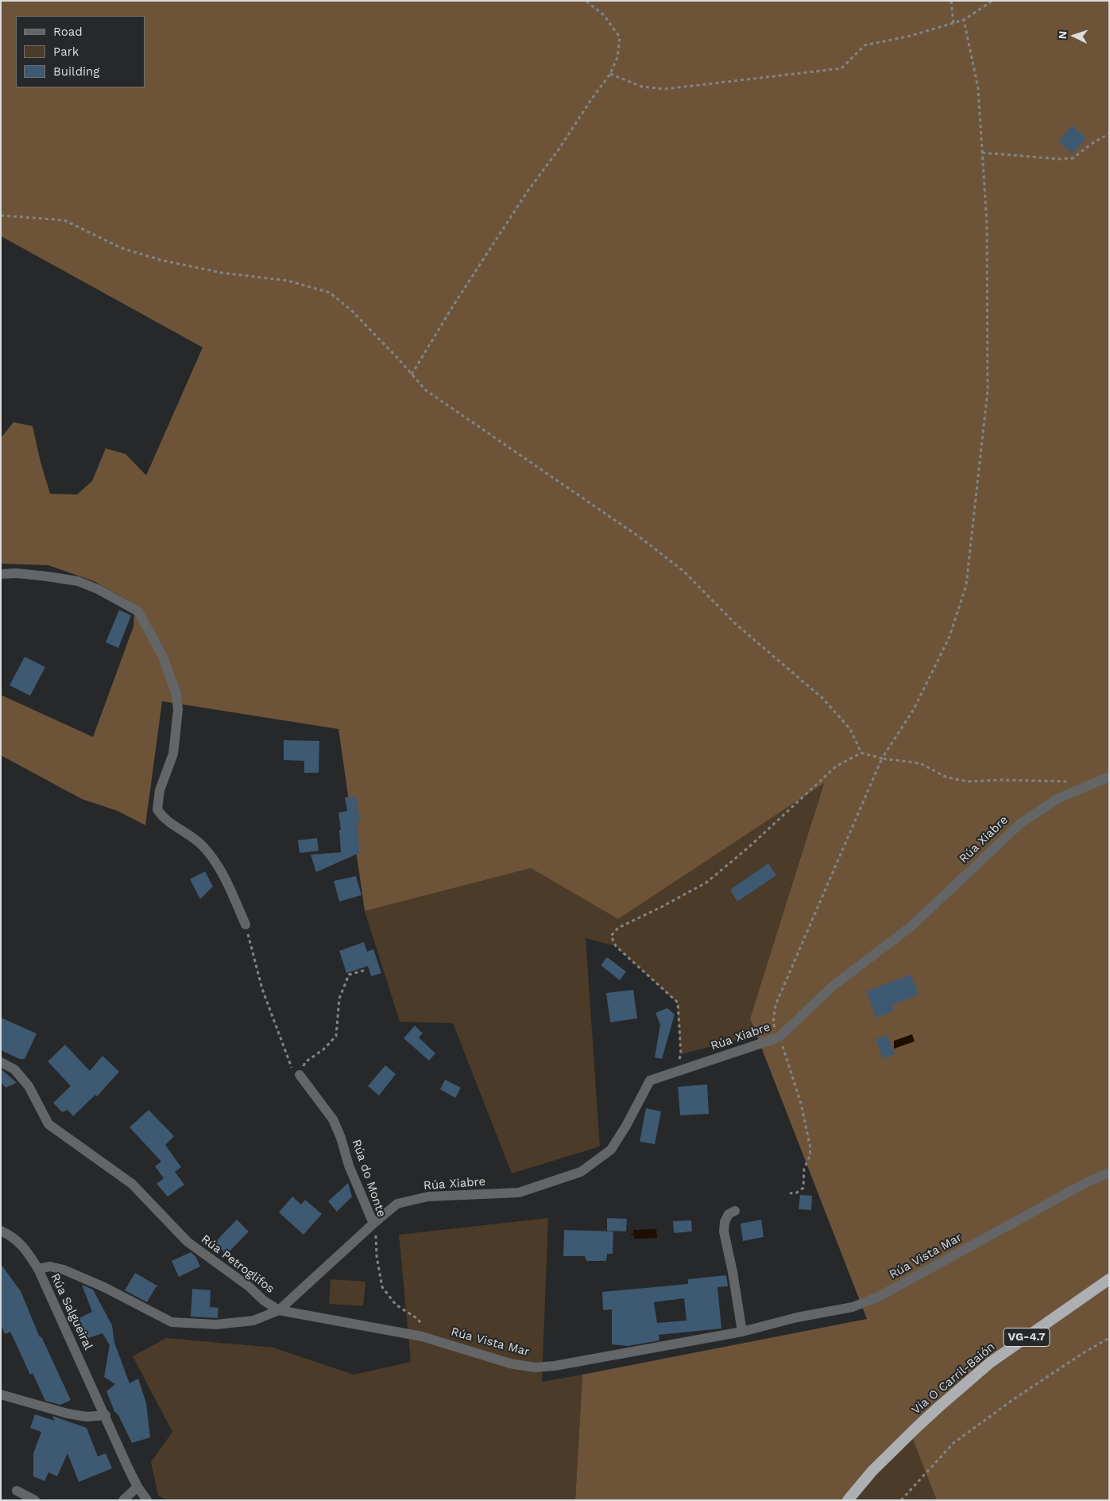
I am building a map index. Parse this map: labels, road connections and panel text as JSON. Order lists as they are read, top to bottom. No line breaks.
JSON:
{"streets":{"highway":["VG-4.7","Vía O Carril-Baión"],"street":["Rúa Xiabre","Rúa do Monte","Rúa Vista Mar","Rúa Petroglifos","Rúa Salgueiral"]},"crossings":[["Rúa Xiabre","Rúa do Monte"],["Rúa do Monte","Rúa Vista Mar"],["Rúa do Monte","Rúa Petroglifos"],["Rúa Vista Mar","Rúa Petroglifos"],["Rúa Petroglifos","Rúa Salgueiral"]],"legend":["Road","Park","Building"],"north":"left"}
